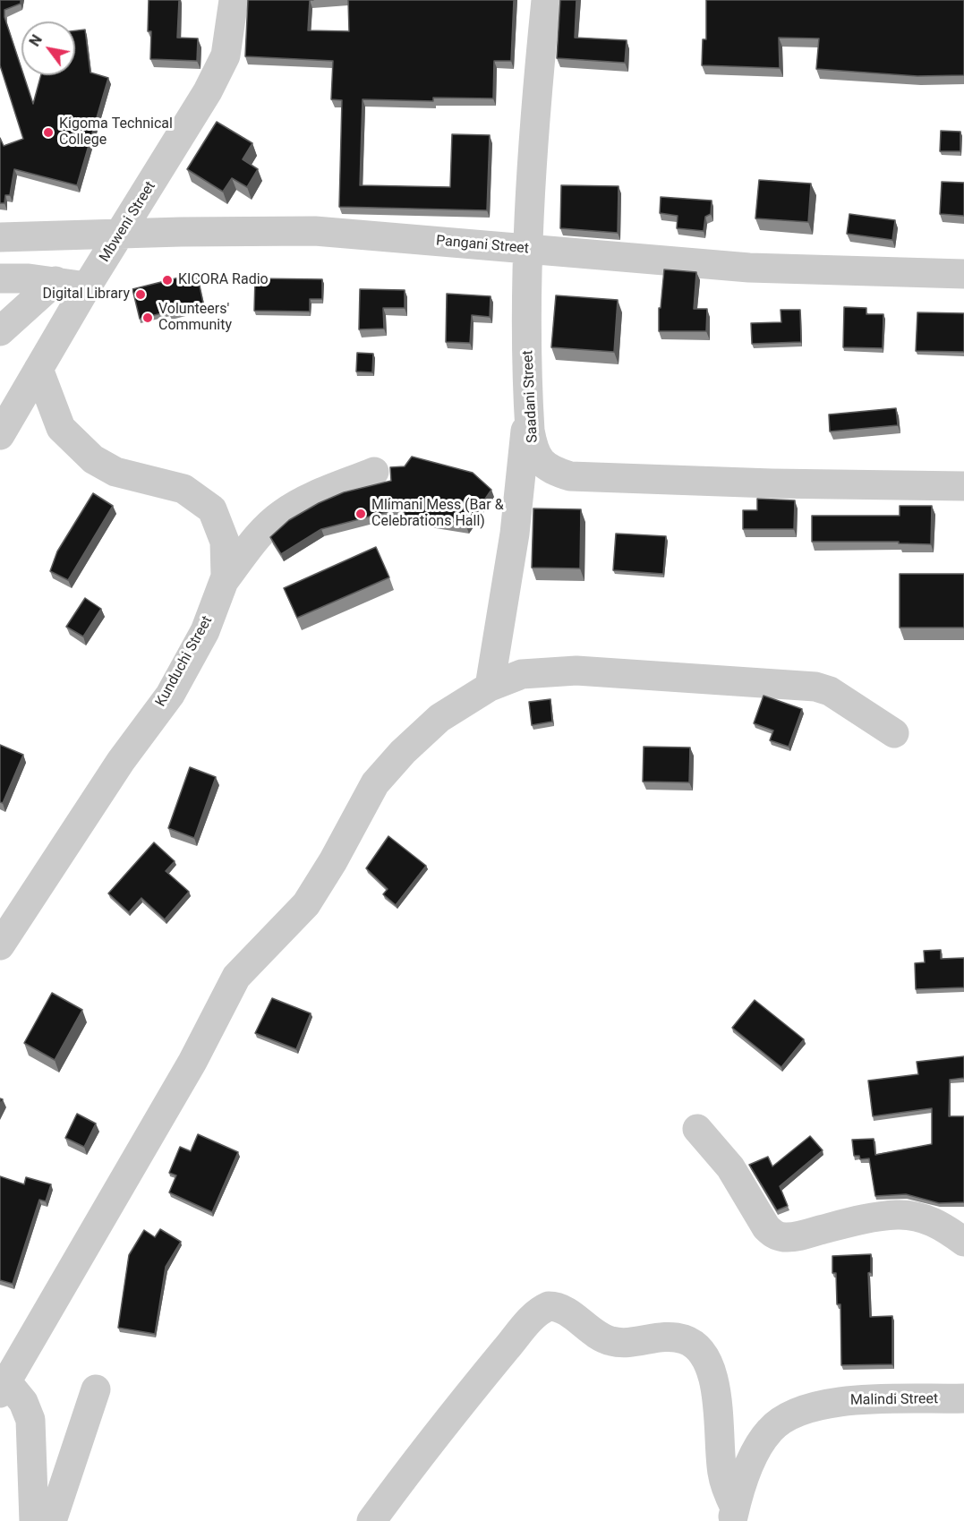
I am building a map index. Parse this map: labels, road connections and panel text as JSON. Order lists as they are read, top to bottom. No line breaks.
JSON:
{"streets":{"street":["Mbweni Street","Pangani Street","Saadani Street","Kunduchi Street","Malindi Street"]},"crossings":[["Mbweni Street","Pangani Street"],["Mbweni Street","Kunduchi Street"],["Pangani Street","Saadani Street"]],"places":["Kigoma Technical College","KICORA Radio","Digital Library","Volunteers' Community","Mlimani Mess (Bar & Celebrations Hall)"],"north":"top left"}
